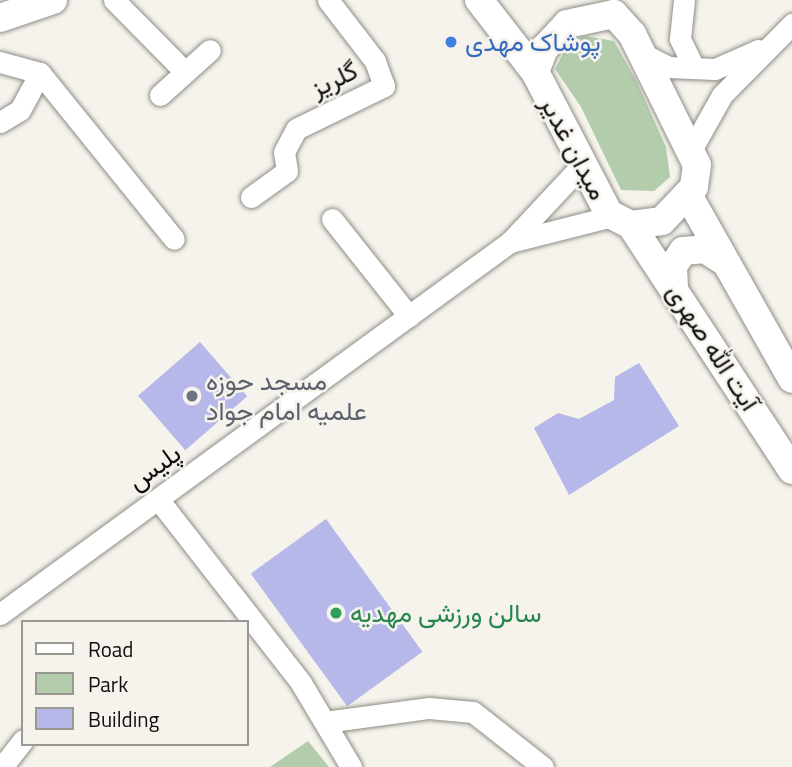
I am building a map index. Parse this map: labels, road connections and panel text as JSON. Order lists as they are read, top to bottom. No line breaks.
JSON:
{"streets":{"main road":["میدان غدیر","آیت الله صهری"],"street":["گلریز","پلیس"]},"crossings":[["میدان غدیر","آیت الله صهری"]],"places":["پوشاک مهدی","مسجد حوزه علمیه امام جواد","سالن ورزشی مهدیه"],"legend":["Road","Park","Building"]}
